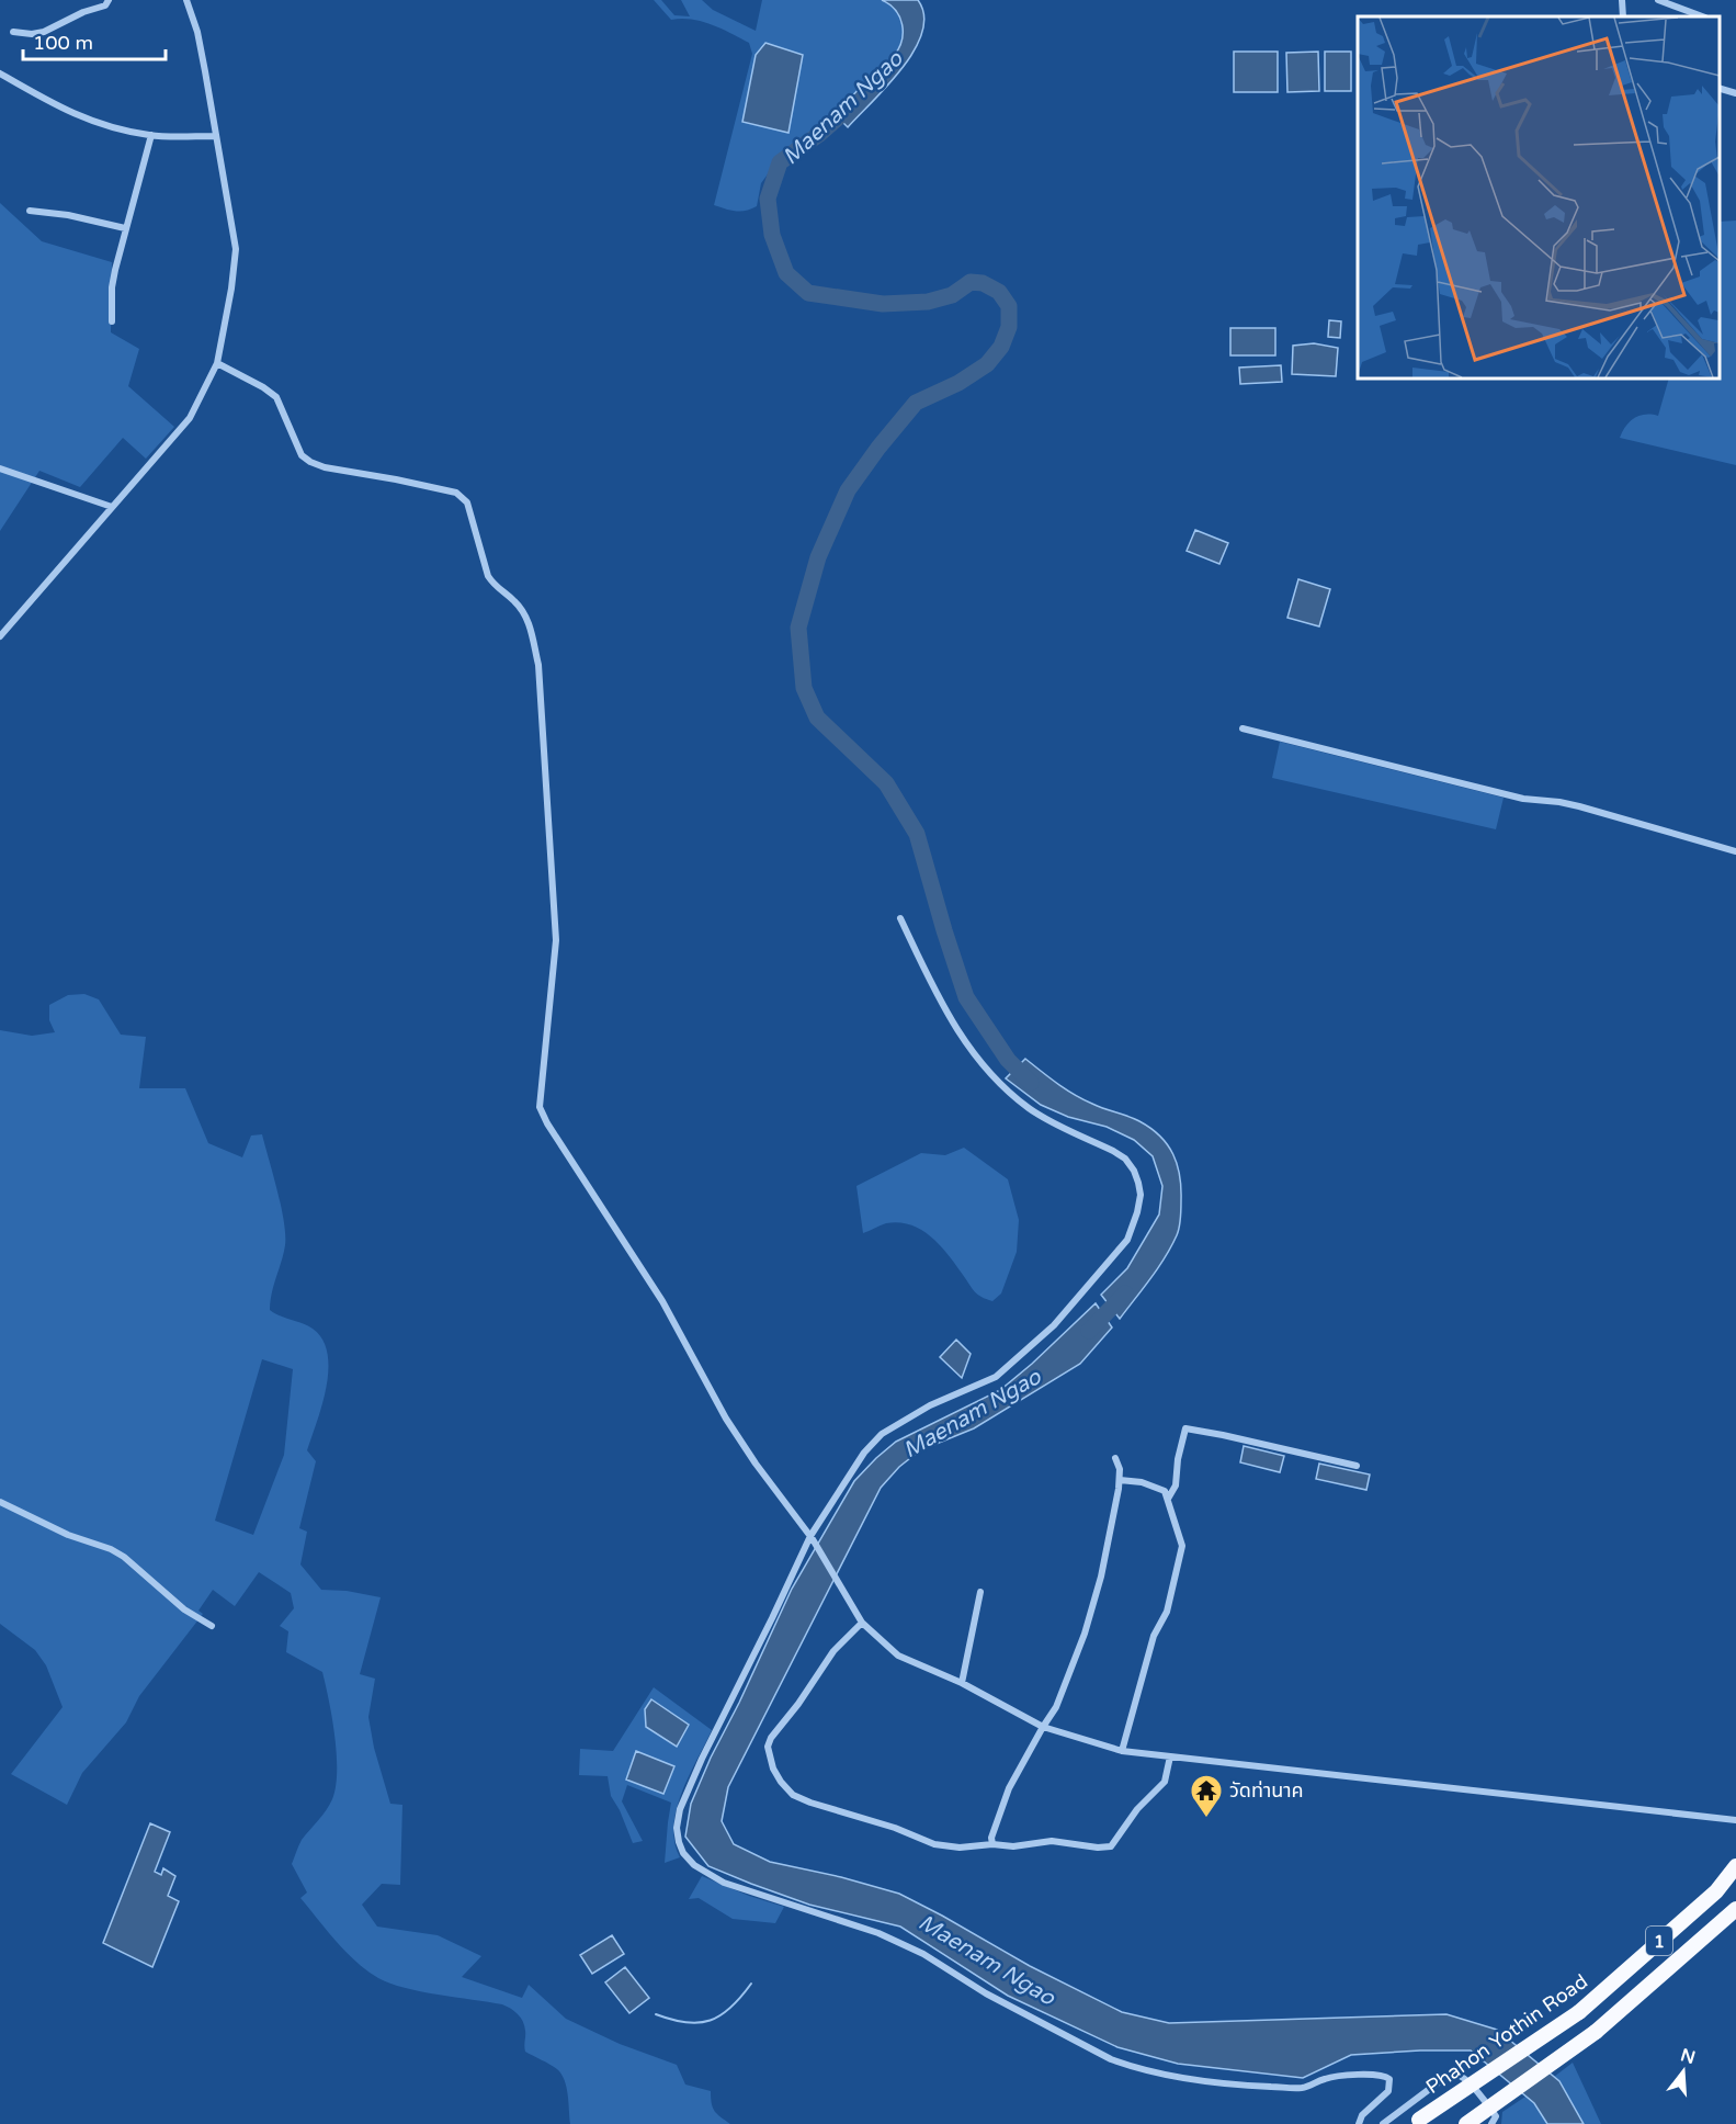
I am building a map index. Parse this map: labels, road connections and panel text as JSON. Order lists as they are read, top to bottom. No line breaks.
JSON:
{"streets":{"highway":["1","Phahon Yothin Road"]},"water":["Maenam Ngao"],"places":{"temple":["วัดท่านาค"]},"scale_bar":"100 m","north":"top"}
